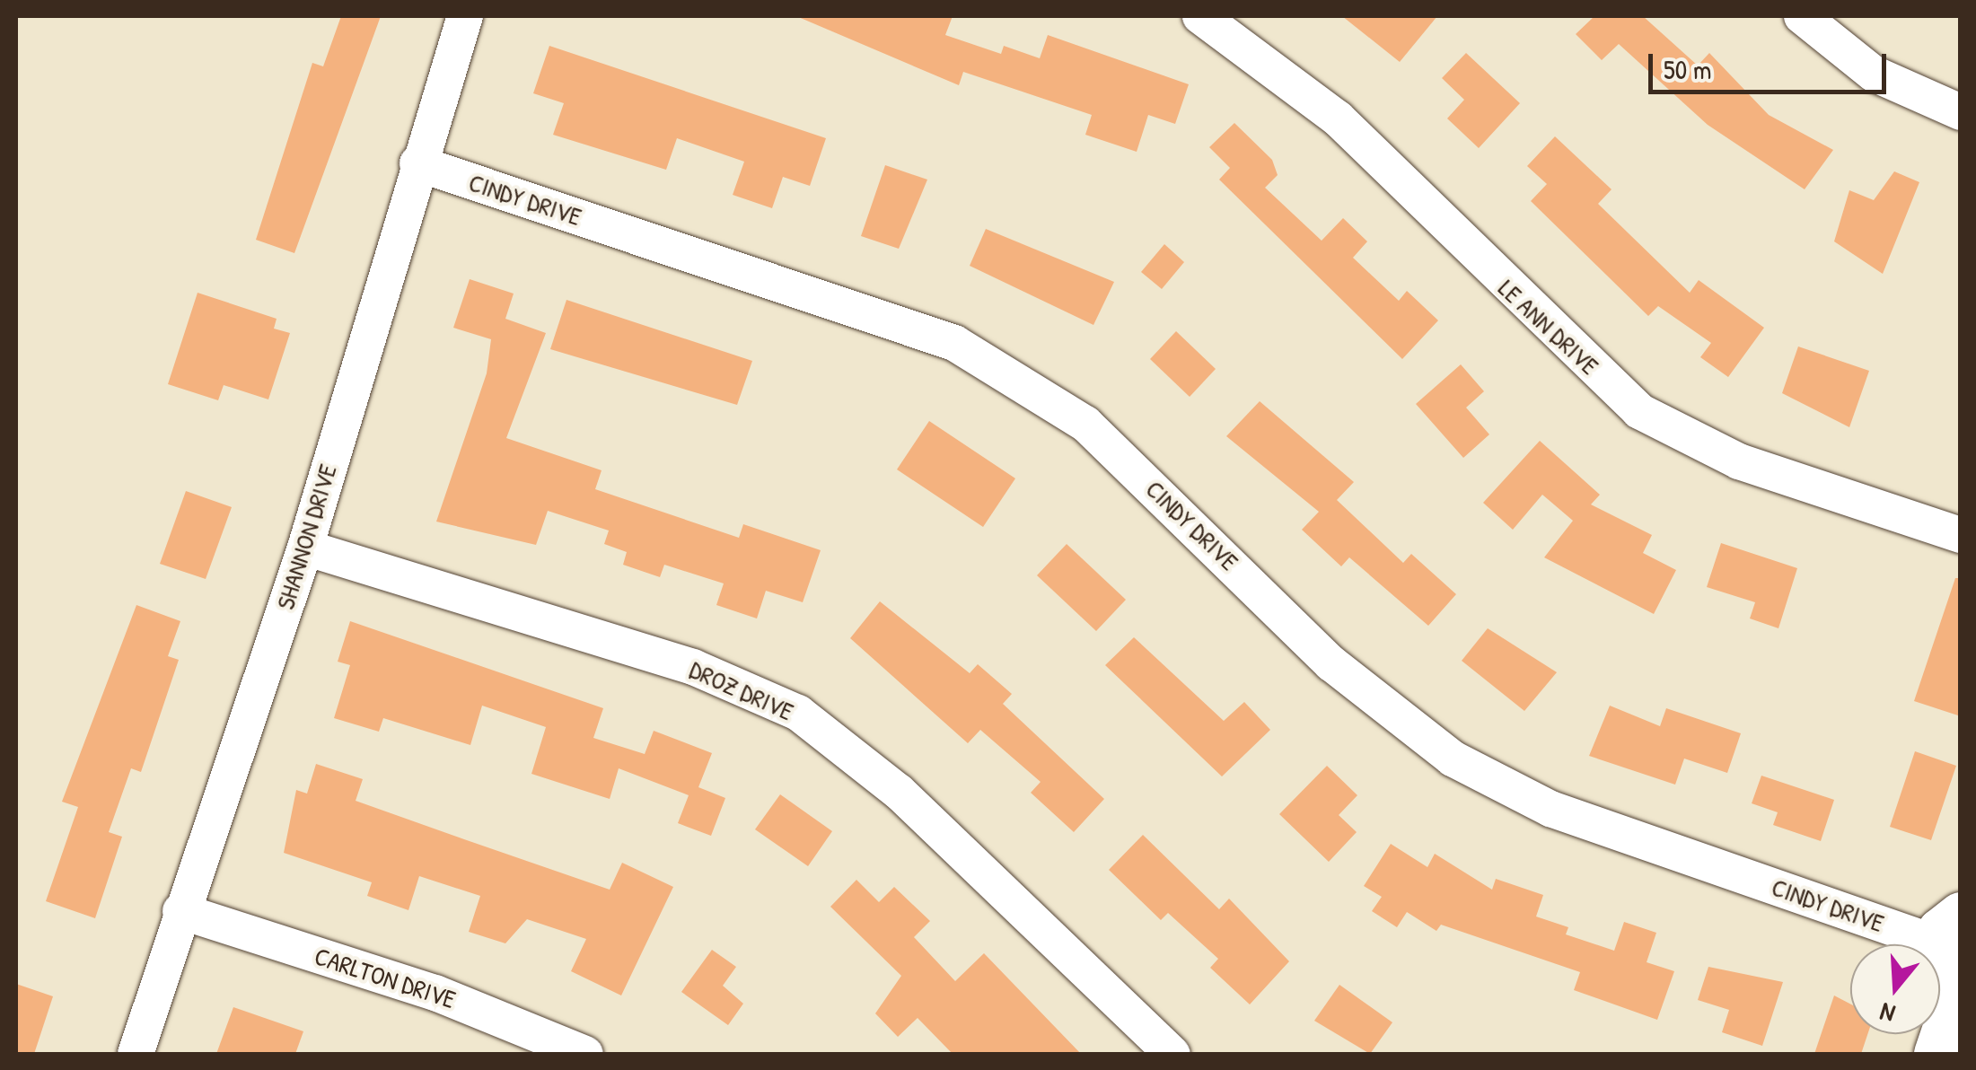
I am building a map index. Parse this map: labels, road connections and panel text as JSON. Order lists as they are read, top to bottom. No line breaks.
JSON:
{"streets":{"street":["CINDY DRIVE","LE ANN DRIVE","SHANNON DRIVE","DROZ DRIVE","CARLTON DRIVE"]},"crossings":[["CINDY DRIVE","SHANNON DRIVE"],["SHANNON DRIVE","DROZ DRIVE"],["SHANNON DRIVE","CARLTON DRIVE"]],"scale_bar":"50 m","north":"bottom"}
